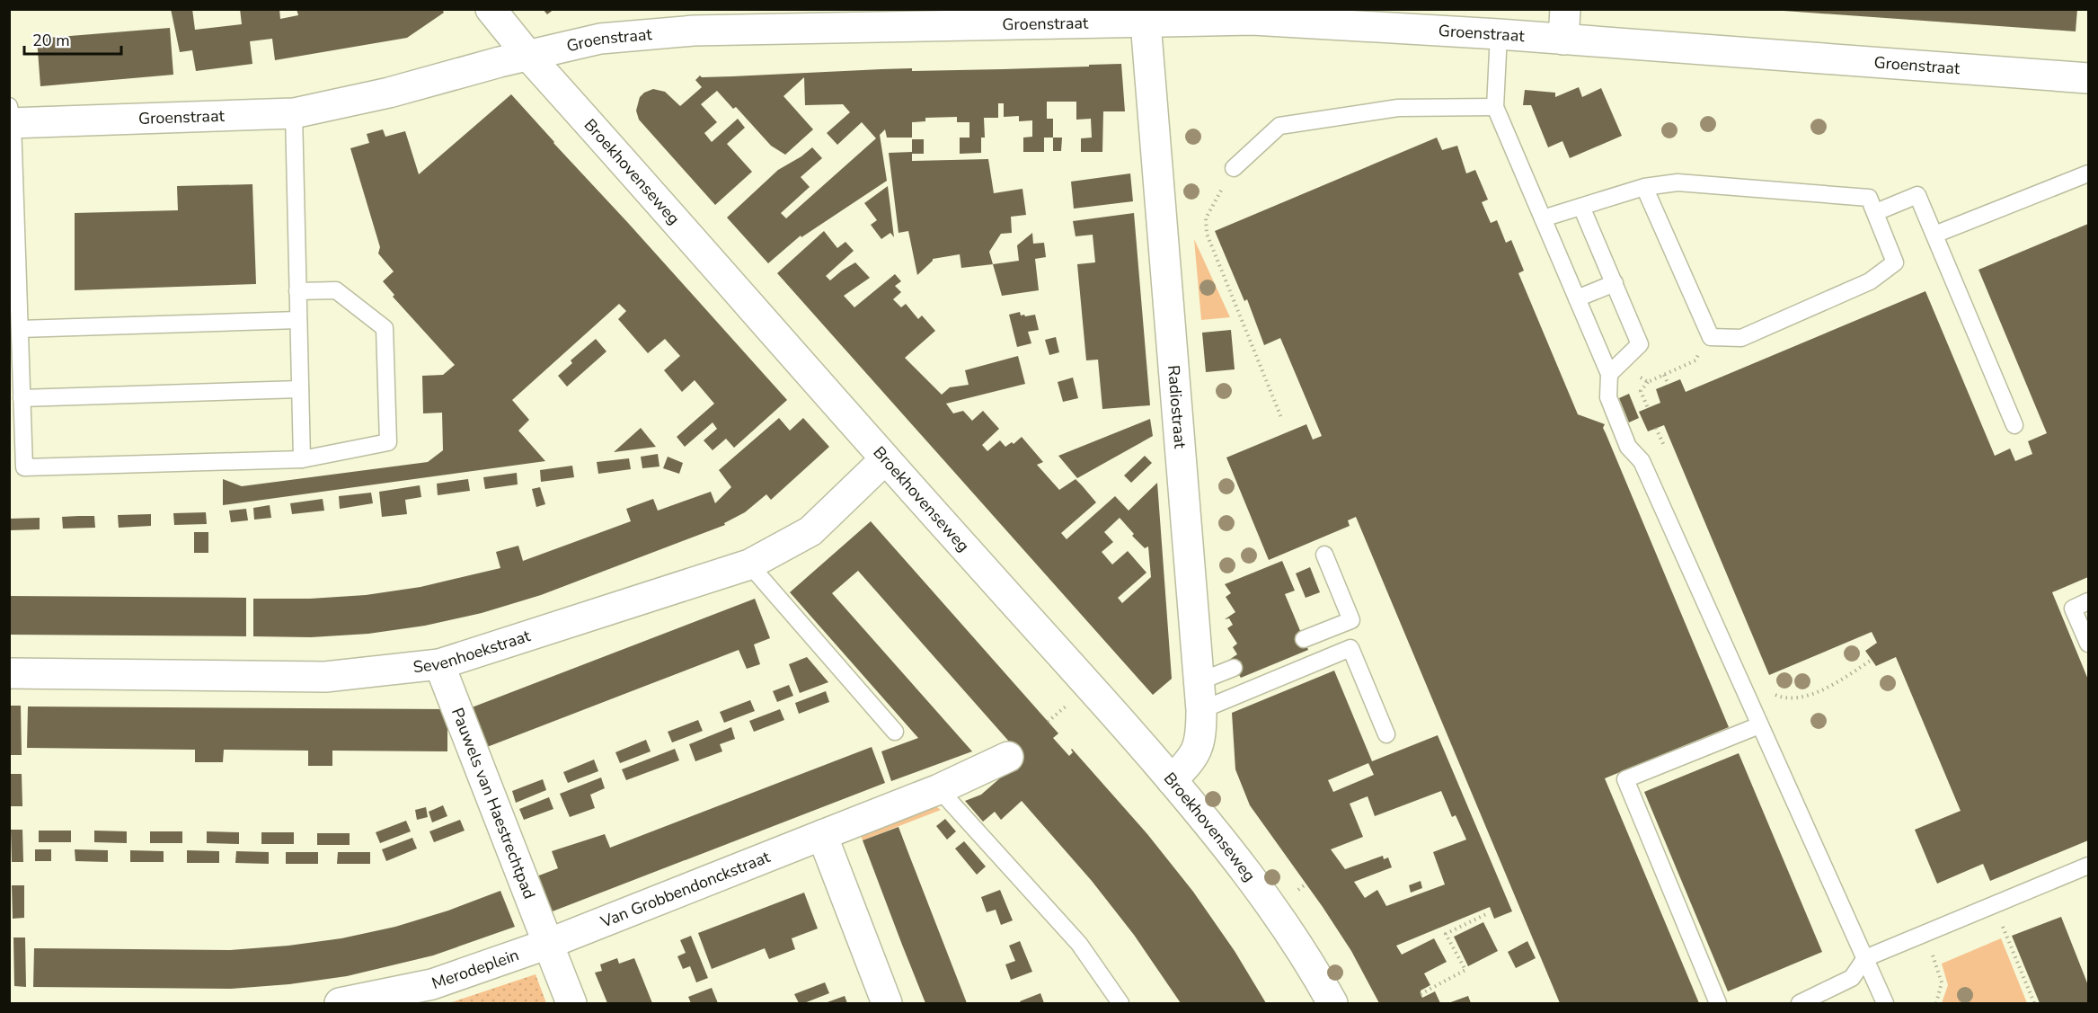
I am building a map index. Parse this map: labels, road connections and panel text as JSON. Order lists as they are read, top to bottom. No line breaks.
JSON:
{"streets":{"street":["Groenstraat","Broekhovenseweg","Radiostraat","Sevenhoekstraat","Pauwels van Haestrechtpad","Van Grobbendonckstraat","Merodeplein"]},"crossings":[["Groenstraat","Broekhovenseweg"],["Groenstraat","Radiostraat"],["Broekhovenseweg","Radiostraat"],["Broekhovenseweg","Sevenhoekstraat"],["Sevenhoekstraat","Pauwels van Haestrechtpad"],["Pauwels van Haestrechtpad","Van Grobbendonckstraat"],["Pauwels van Haestrechtpad","Merodeplein"],["Van Grobbendonckstraat","Merodeplein"]],"scale_bar":"20 m"}
